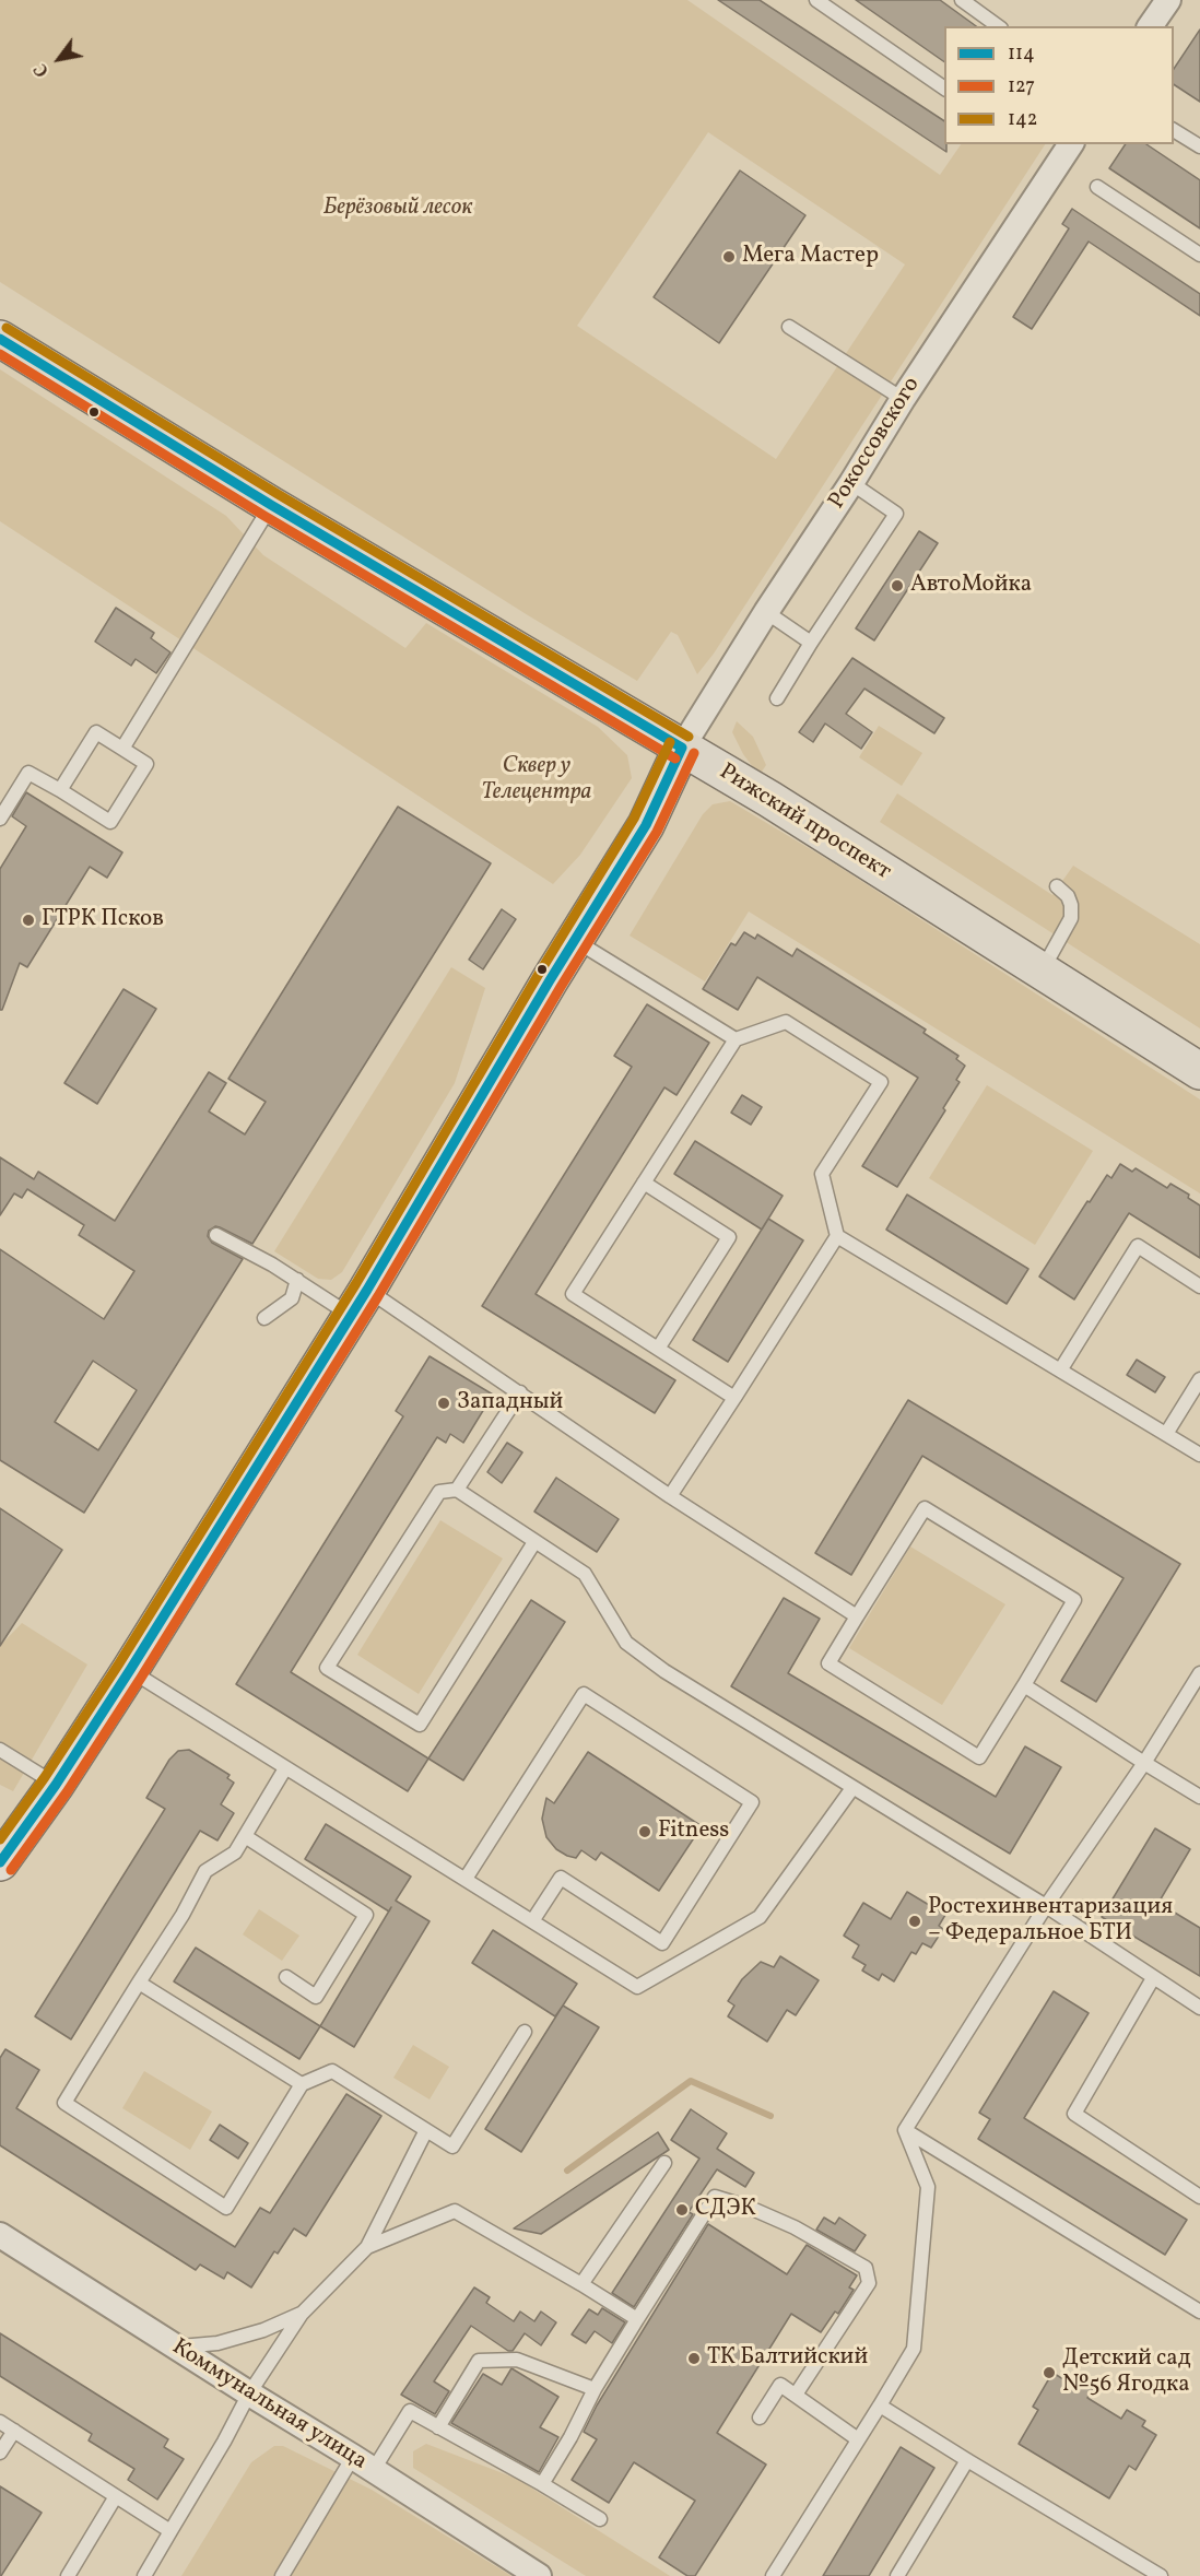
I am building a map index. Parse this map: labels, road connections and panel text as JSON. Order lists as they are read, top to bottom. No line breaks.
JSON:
{"streets":{"highway":["Рижский проспект"],"street":["Рокоссовского","Коммунальная улица"]},"crossings":[["Рокоссовского","Рижский проспект"]],"parks":["Берёзовый лесок","Сквер у Телецентра"],"places":["Мега Мастер","АвтоМойка","ГТРК Псков","Западный","Fitness","Ростехинвентаризация – Федеральное БТИ","СДЭК","ТК Балтийский","Детский сад №56 Ягодка"],"lines":["transit line 142","transit line 114","transit line 127"],"legend":["114","127","142"],"north":"bottom left"}
